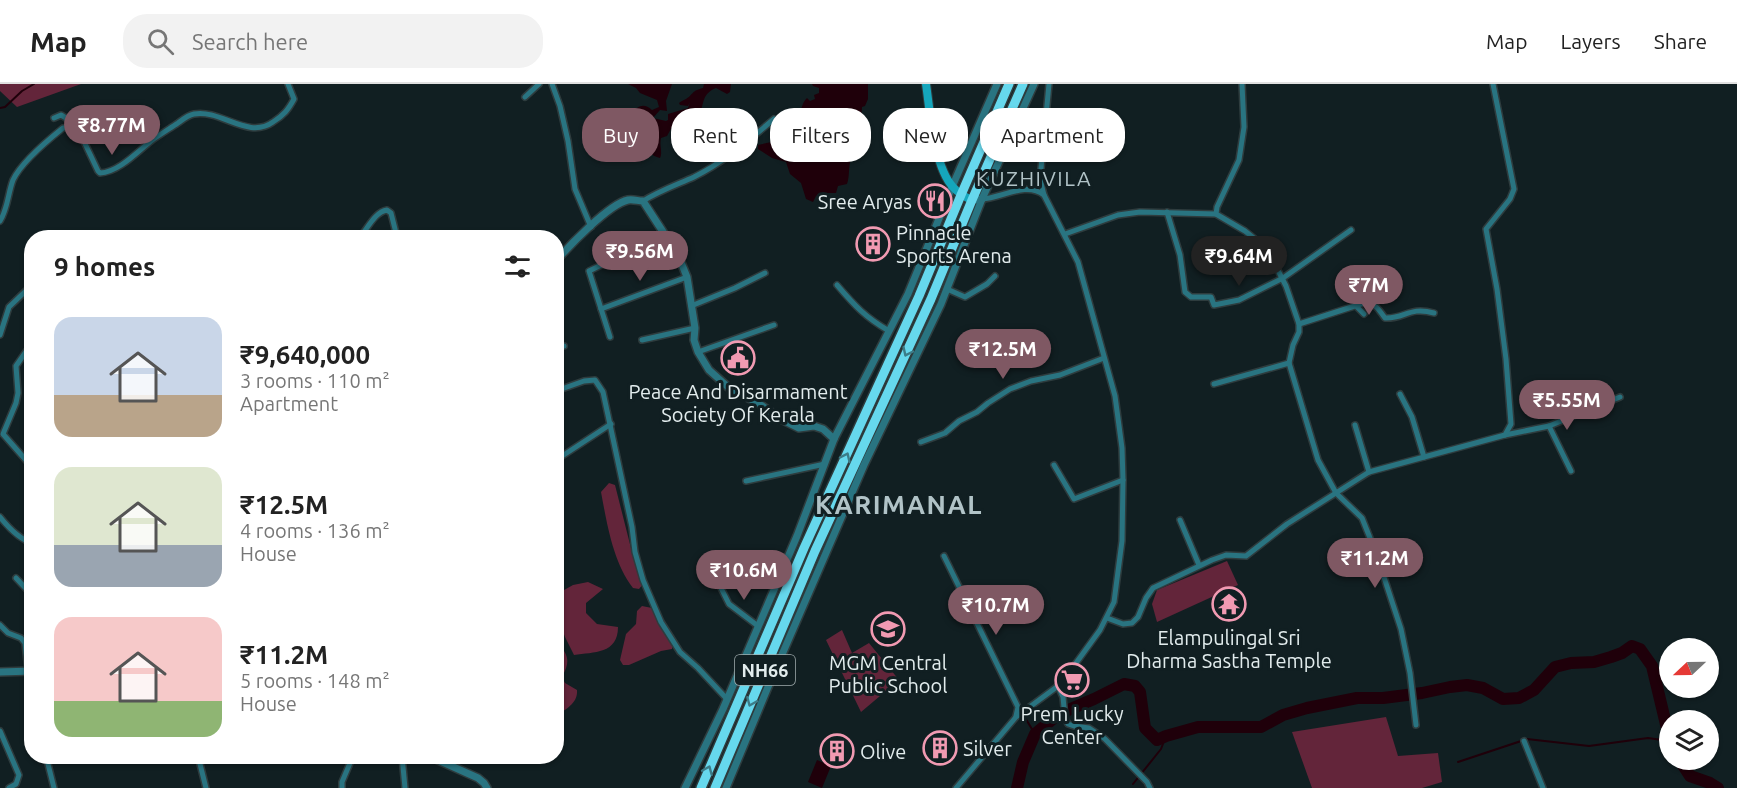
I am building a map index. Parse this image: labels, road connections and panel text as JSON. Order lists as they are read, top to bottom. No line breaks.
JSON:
{"streets":{"highway":["NH66"]},"districts":["KUZHIVILA","KARIMANAL"],"places":{"restaurant":["Sree Aryas"],"building":["Pinnacle Sports Arena","Silver","Olive"],"public building":["Peace And Disarmament Society Of Kerala"],"temple":["Elampulingal Sri Dharma Sastha Temple"],"school or university":["MGM Central Public School"],"supermarket":["Prem Lucky Center"]},"north":"left","page":{"header":"Map","search":"Search here","nav":["Map","Layers","Share"],"price":["₹8.77M","₹9.56M","₹9.64M","₹7M","₹12.5M","₹5.55M","₹11.2M","₹10.6M","₹10.7M"],"chip":["Buy","Rent","Filters","New","Apartment"],"heading":"9 homes","list":[{"name":"₹9,640,000","note":"3 rooms · 110 m² · Apartment"},{"name":"₹12.5M","note":"4 rooms · 136 m² · House"},{"name":"₹11.2M","note":"5 rooms · 148 m² · House"}]}}
